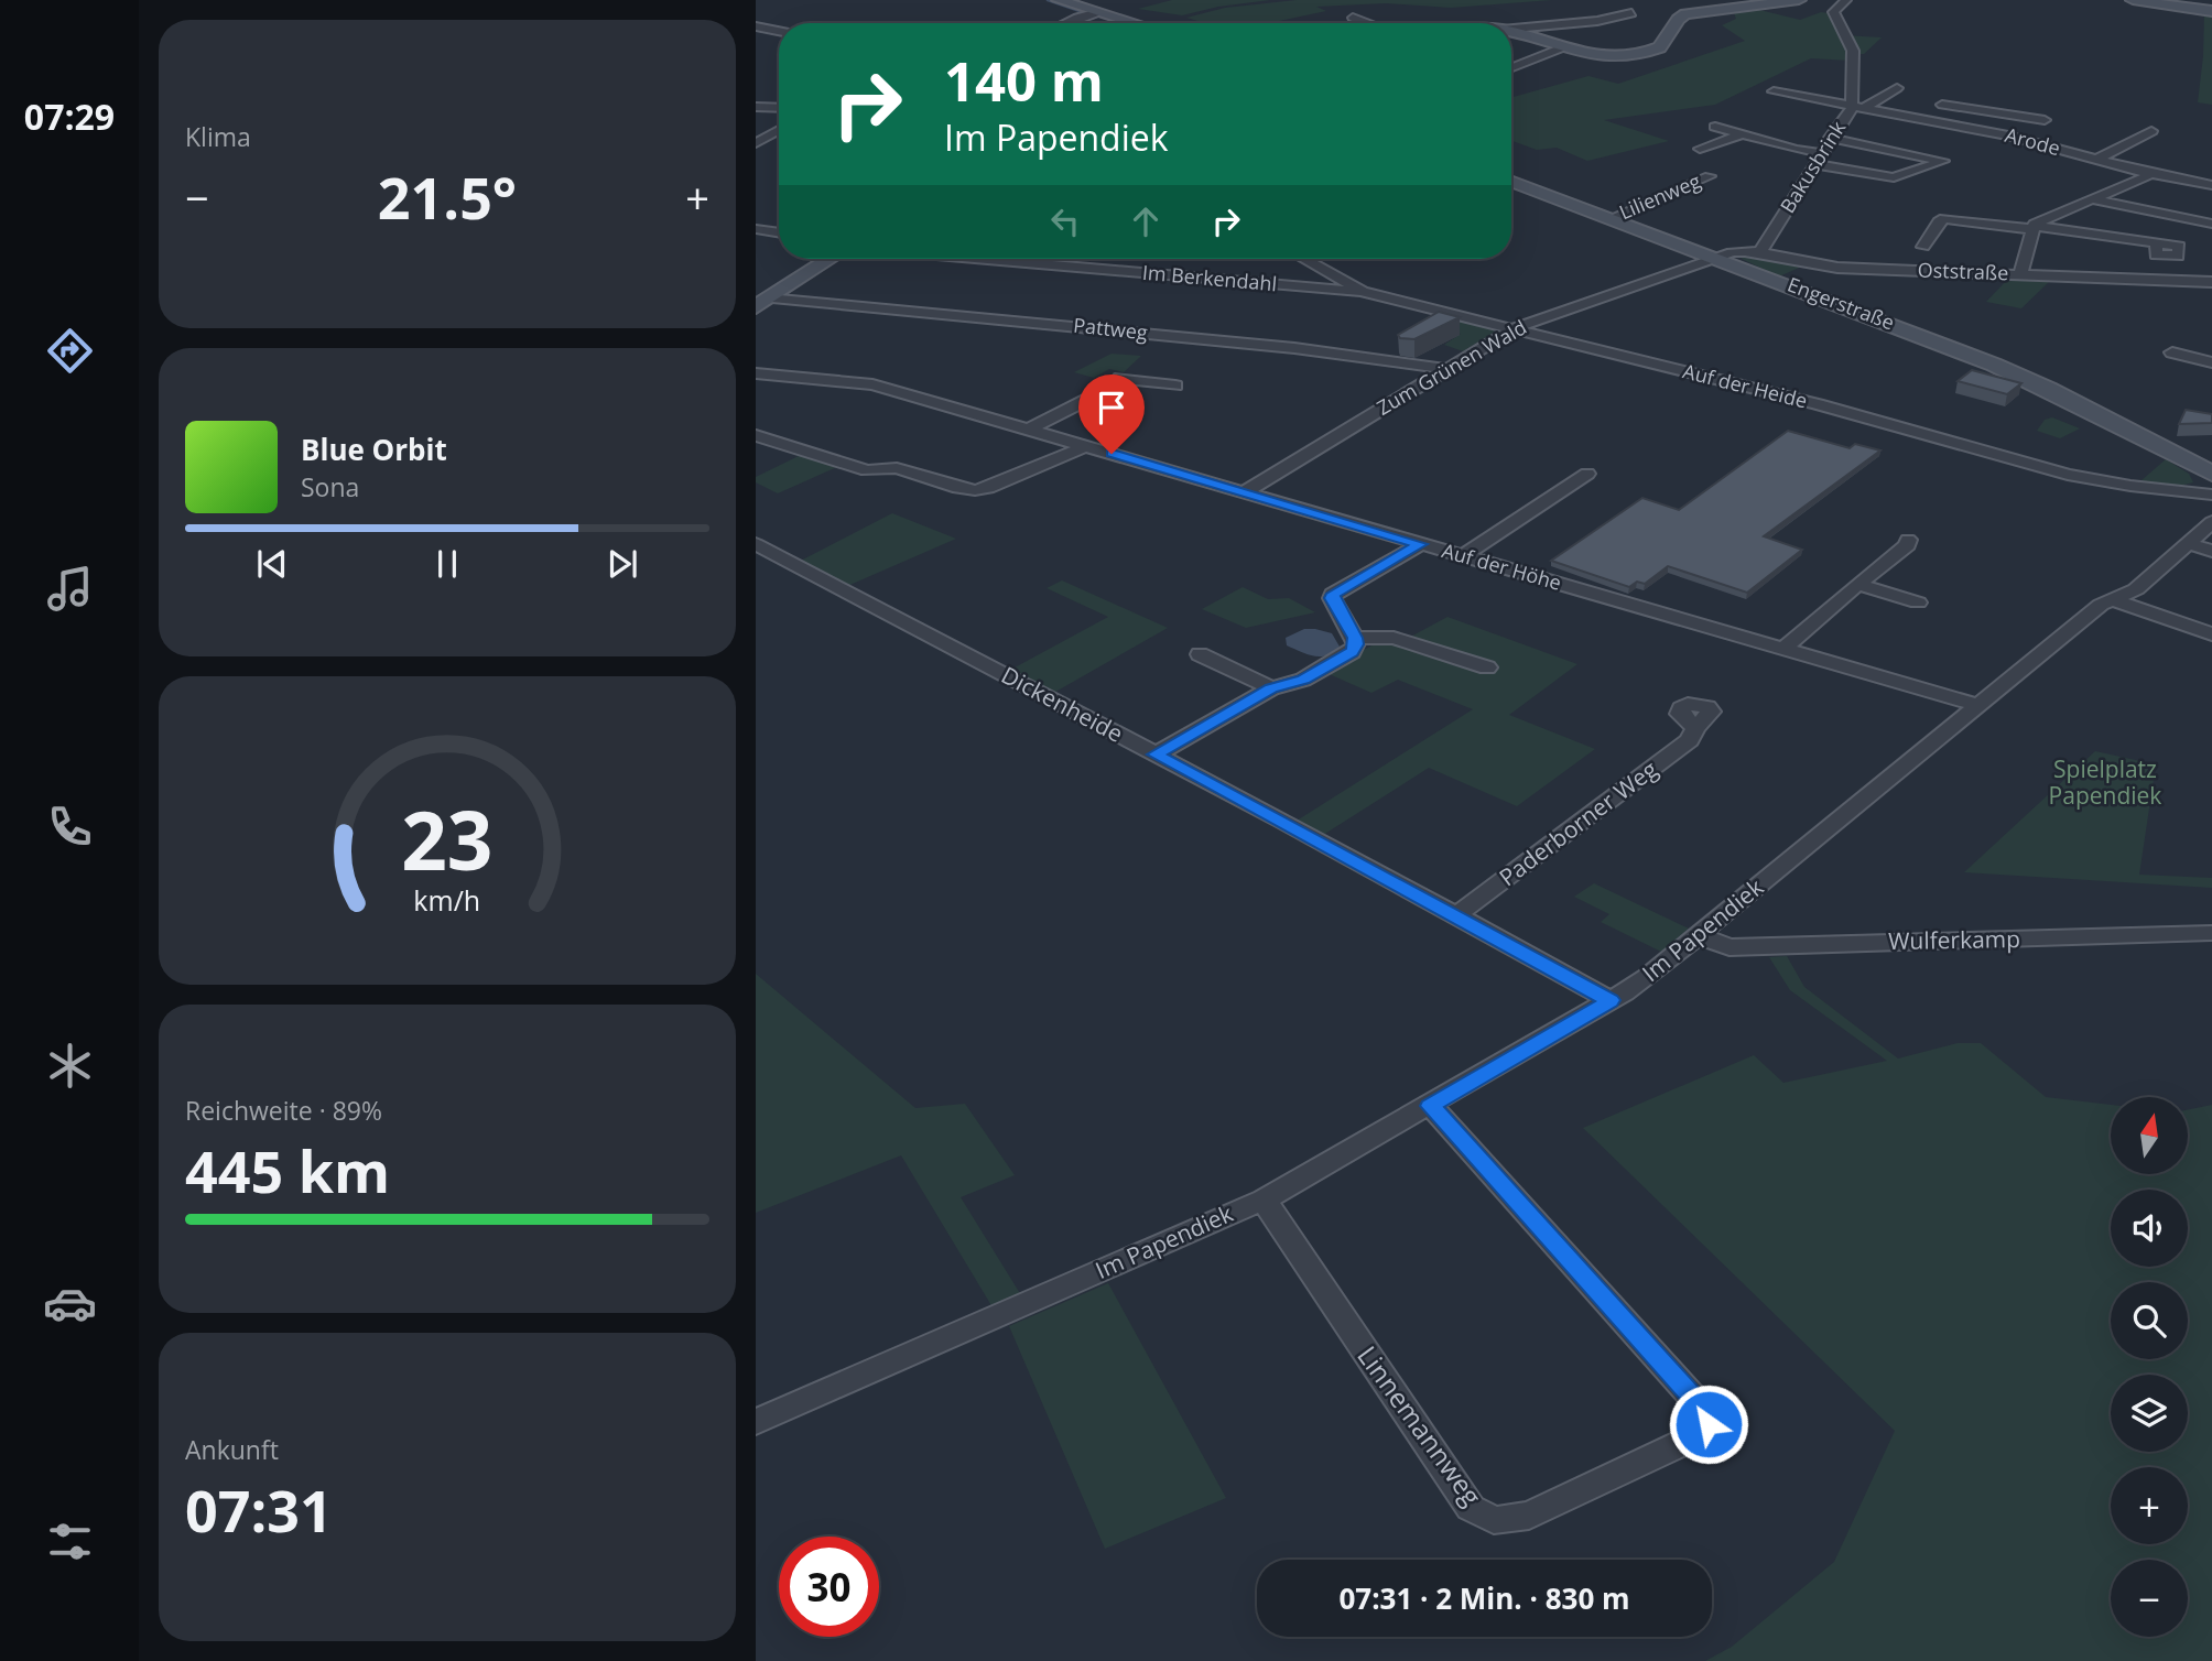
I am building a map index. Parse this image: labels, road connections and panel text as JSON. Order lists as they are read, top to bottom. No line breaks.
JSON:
{"streets":{"main road":["Engerstraße"],"street":["Arode","Bakusbrink","Lilienweg","Oststraße","Im Berkendahl","Pattweg","Zum Grünen Wald","Auf der Heide","Auf der Höhe","Dickenheide","Paderborner Weg","Im Papendiek","Wulferkamp","Linnemannweg"]},"crossings":[["Arode","Bakusbrink"],["Bakusbrink","Oststraße"],["Lilienweg","Engerstraße"],["Oststraße","Engerstraße"],["Oststraße","Zum Grünen Wald"],["Im Berkendahl","Auf der Heide"],["Engerstraße","Zum Grünen Wald"],["Pattweg","Zum Grünen Wald"],["Zum Grünen Wald","Auf der Heide"],["Zum Grünen Wald","Auf der Höhe"],["Auf der Höhe","Im Papendiek"],["Dickenheide","Paderborner Weg"],["Dickenheide","Im Papendiek"],["Im Papendiek","Wulferkamp"],["Im Papendiek","Linnemannweg"]],"parks":["Spielplatz Papendiek"],"north":"top","page":{"tabs":"07:29","tile":["Klima",["Reichweite · 89%","445 km"],["Ankunft","07:31"]],"turn":["140 m","Im Papendiek"],"heat":["−","21.5°","+"],"song":["Blue Orbit","Sona"],"map_buttons":["+","−"],"limit":"30","trip":"07:31 · 2 Min. · 830 m","gauge":["23","km/h"]}}
